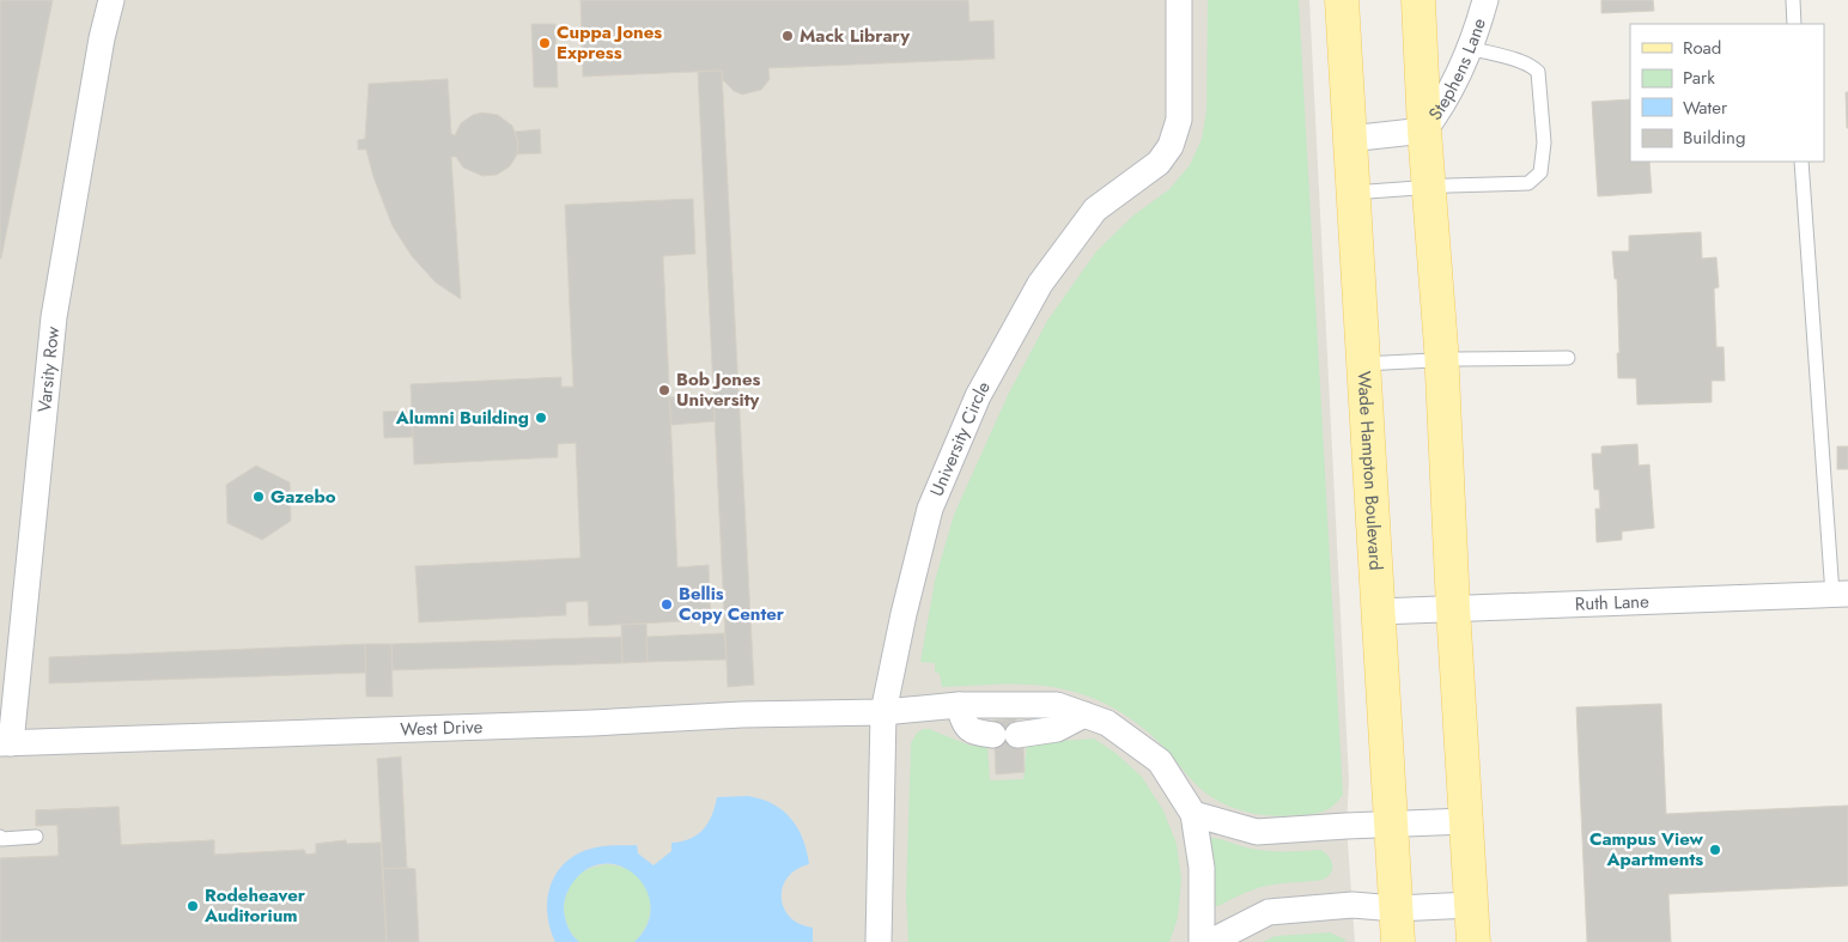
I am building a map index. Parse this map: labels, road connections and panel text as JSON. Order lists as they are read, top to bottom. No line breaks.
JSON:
{"streets":{"main road":["Wade Hampton Boulevard"],"street":["Stephens Lane","Varsity Row","University Circle","Ruth Lane","West Drive"]},"crossings":[["Stephens Lane","Wade Hampton Boulevard"],["Varsity Row","West Drive"],["University Circle","West Drive"],["Wade Hampton Boulevard","Ruth Lane"]],"places":["Mack Library","Cuppa Jones Express","Bob Jones University","Alumni Building","Gazebo","Bellis Copy Center","Campus View Apartments","Rodeheaver Auditorium"],"legend":["Road","Park","Water","Building"]}
